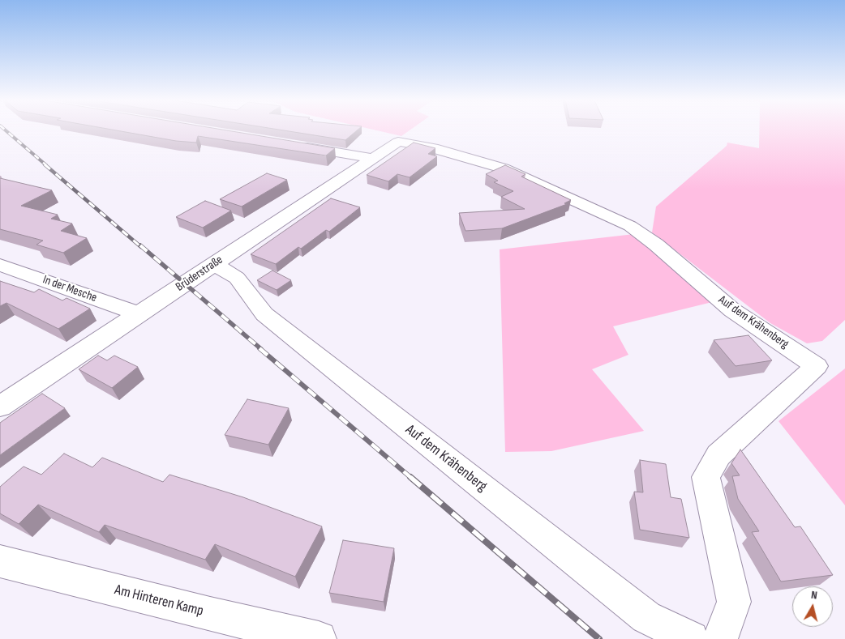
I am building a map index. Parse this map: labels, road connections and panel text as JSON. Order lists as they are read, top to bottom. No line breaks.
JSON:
{"streets":{"street":["Brüderstraße","In der Mesche","Auf dem Krähenberg","Am Hinteren Kamp"]},"crossings":[["Brüderstraße","In der Mesche"],["Brüderstraße","Auf dem Krähenberg"]],"north":"top"}
